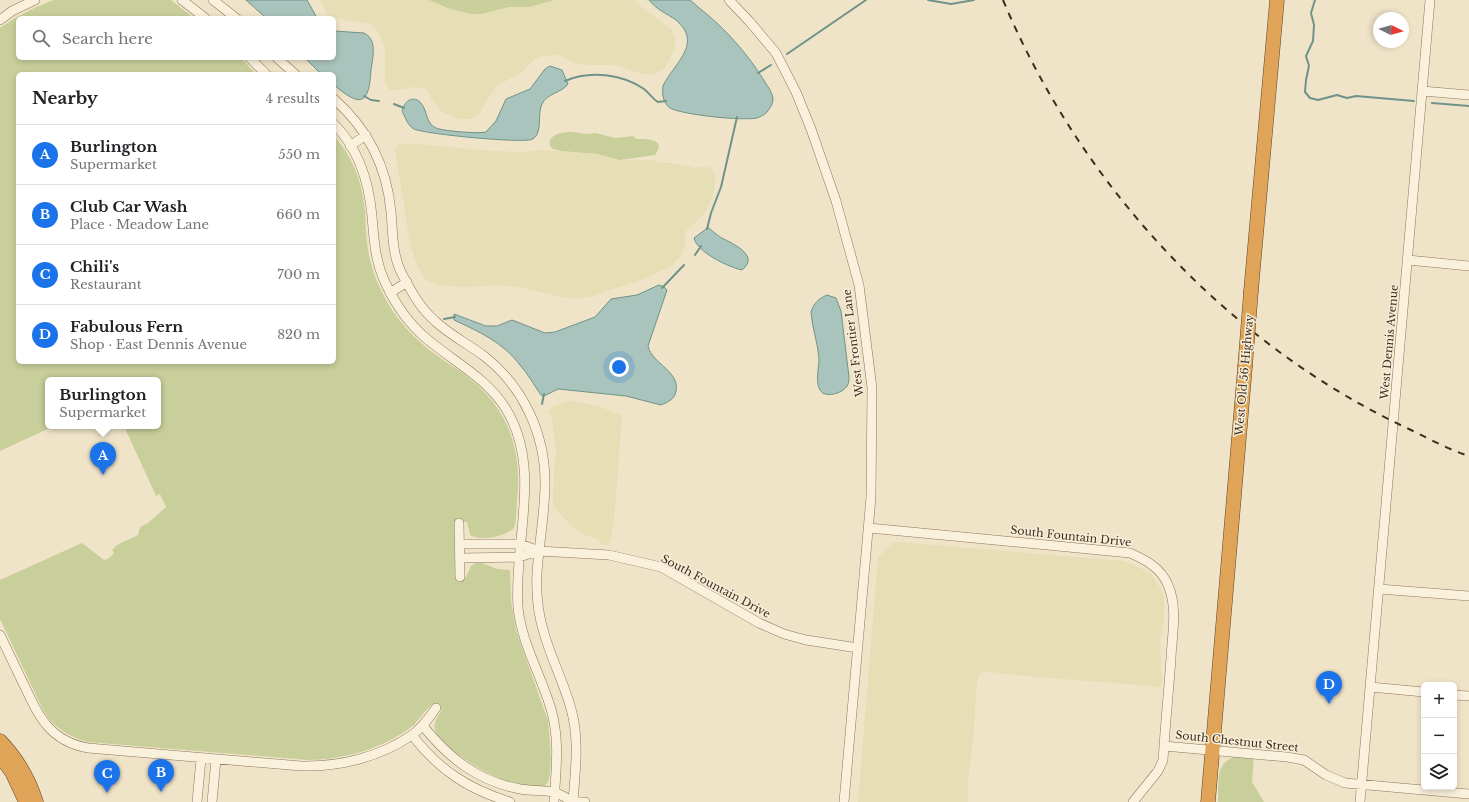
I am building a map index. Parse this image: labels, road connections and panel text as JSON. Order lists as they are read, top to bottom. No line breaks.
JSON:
{"streets":{"highway":["West Old 56 Highway"],"street":["West Dennis Avenue","West Frontier Lane","South Fountain Drive","South Chestnut Street"]},"crossings":[["West Dennis Avenue","South Chestnut Street"],["West Frontier Lane","South Fountain Drive"],["West Old 56 Highway","South Chestnut Street"],["South Fountain Drive","South Chestnut Street"]],"north":"right","page":{"search":"Search here","heading":["Nearby","4 results"],"list":[{"mark":"A","name":"Burlington","note":"Supermarket","value":"550 m"},{"mark":"B","name":"Club Car Wash","note":"Place · Meadow Lane","value":"660 m"},{"mark":"C","name":"Chili's","note":"Restaurant","value":"700 m"},{"mark":"D","name":"Fabulous Fern","note":"Shop · East Dennis Avenue","value":"820 m"}],"popup":["Burlington","Supermarket"],"pins":["A","D","B","C"],"map_buttons":["+","−"]}}
